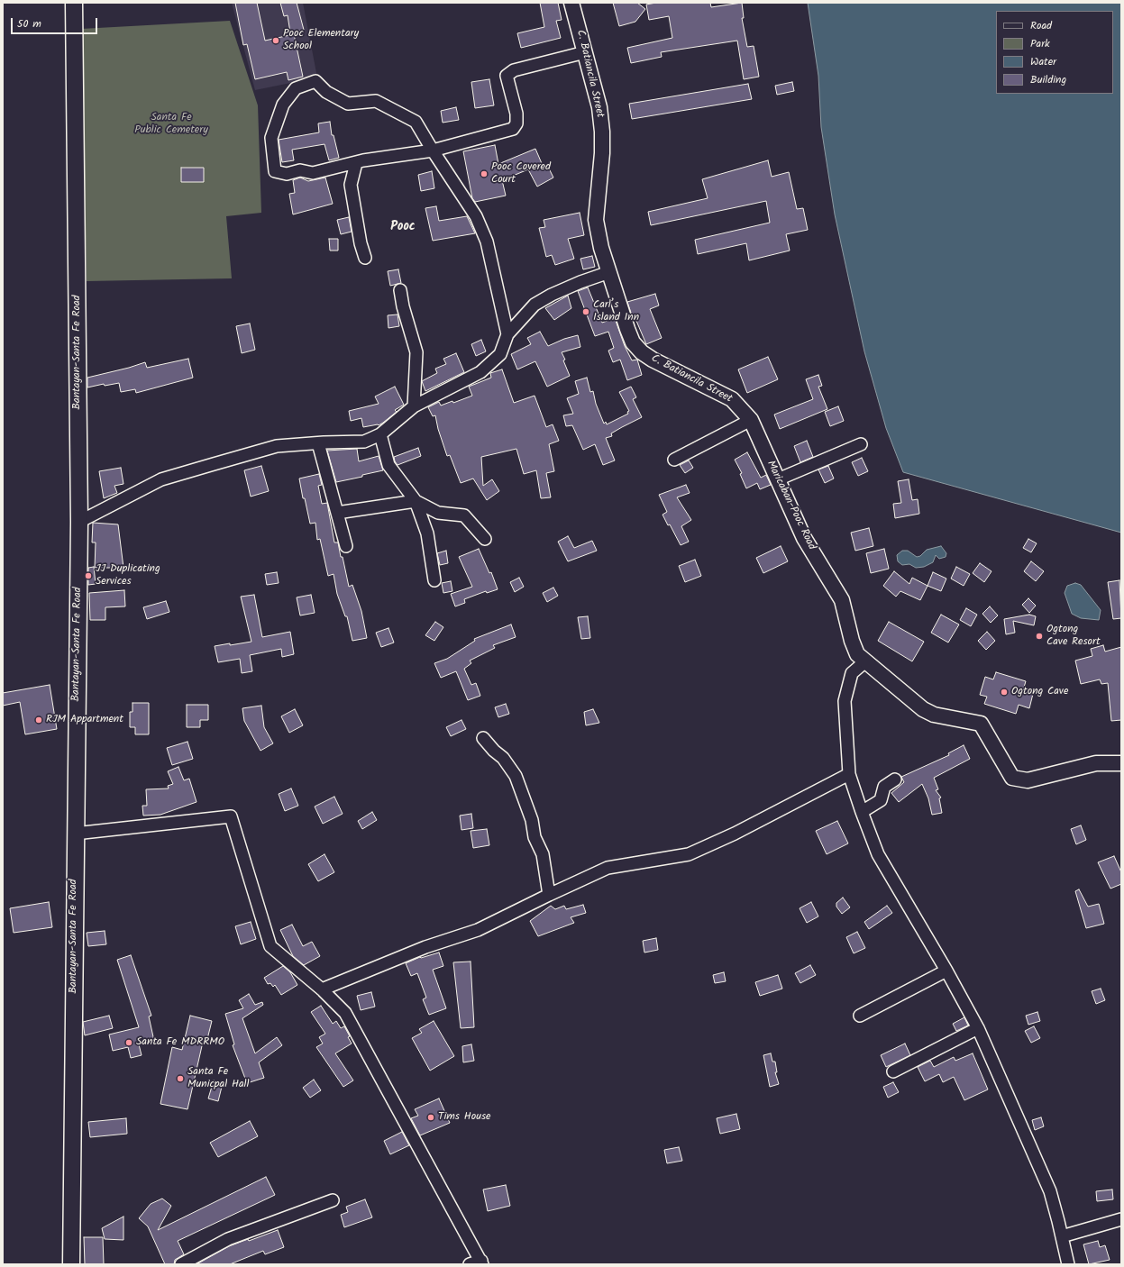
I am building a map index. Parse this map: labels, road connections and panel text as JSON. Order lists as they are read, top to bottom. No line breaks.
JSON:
{"streets":{"main road":["Bantayan-Santa Fe Road"],"street":["C. Batiancila Street","Maricaban-Pooc Road"]},"crossings":[["C. Batiancila Street","Maricaban-Pooc Road"]],"districts":["Pooc"],"parks":["Santa Fe Public Cemetery"],"places":["Pooc Elementary School","Pooc Covered Court","Carl’s Island Inn","JJ Duplicating Services","Ogtong Cave Resort","Ogtong Cave","RJM Appartment","Santa Fe MDRRMO","Santa Fe Municpal Hall","Tims House"],"legend":["Road","Park","Water","Building"],"scale_bar":"50 m"}
